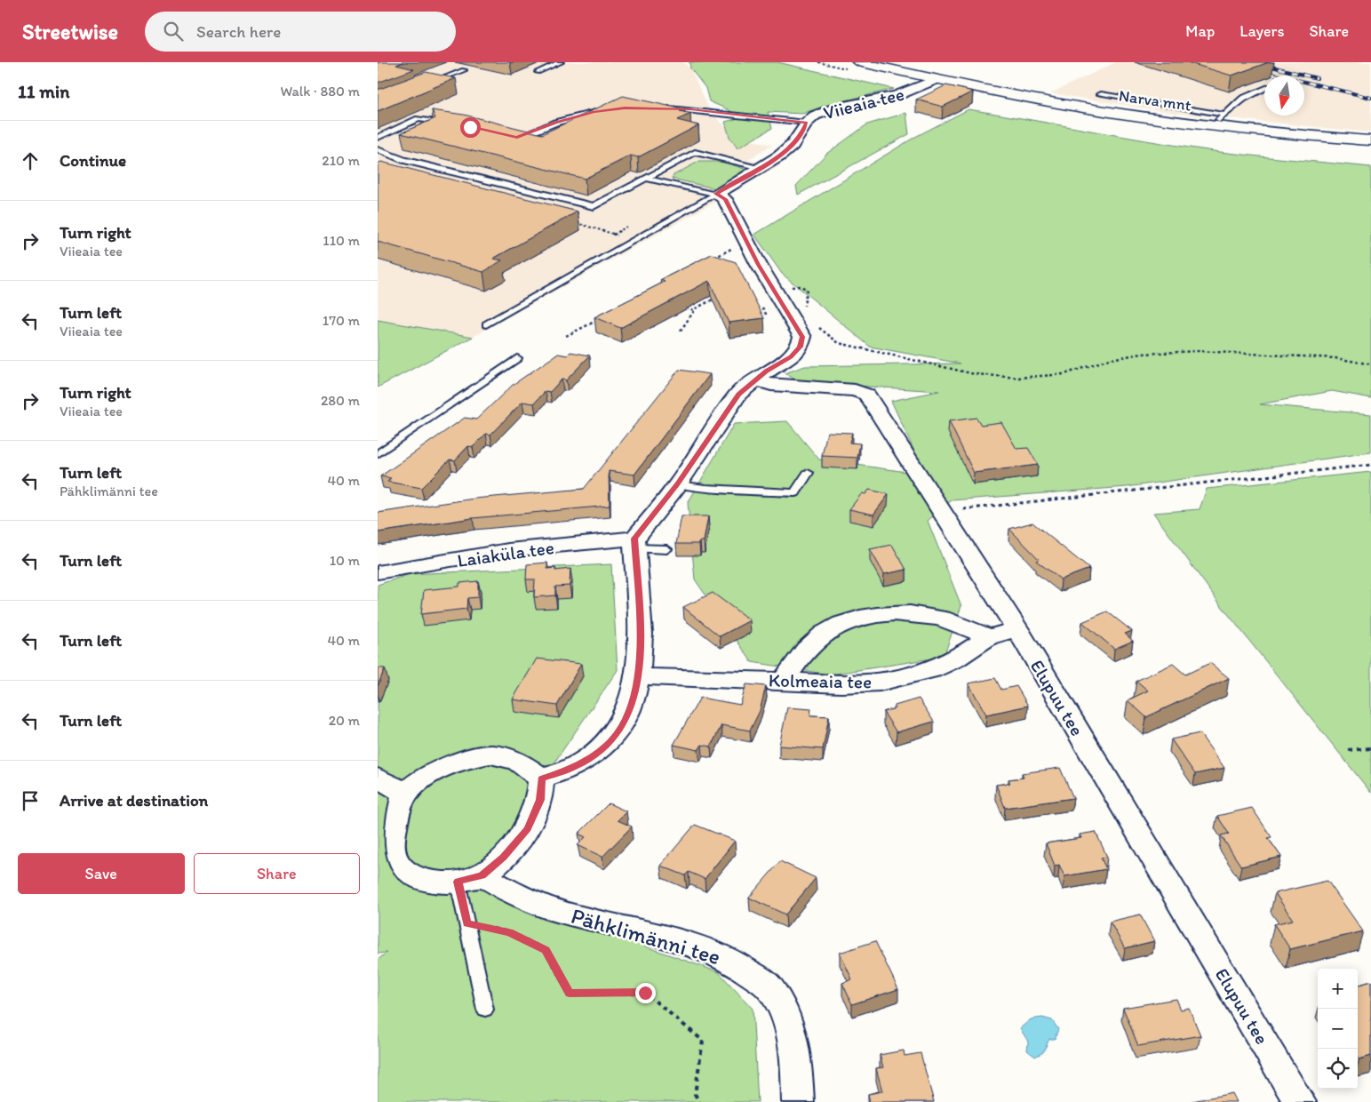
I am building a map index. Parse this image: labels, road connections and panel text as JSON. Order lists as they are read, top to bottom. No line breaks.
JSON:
{"streets":{"main road":["Narva mnt"],"street":["Viieaia tee","Laiaküla tee","Kolmeaia tee","Elupuu tee","Pähklimänni tee"]},"crossings":[["Narva mnt","Viieaia tee"],["Kolmeaia tee","Elupuu tee"]],"north":"bottom","page":{"header":"Streetwise","search":"Search here","nav":["Map","Layers","Share"],"heading":["11 min","Walk · 880 m"],"list":[["Continue","210 m"],["Turn right","Viieaia tee","110 m"],["Turn left","Viieaia tee","170 m"],["Turn right","Viieaia tee","280 m"],["Turn left","Pähklimänni tee","40 m"],["Turn left","10 m"],["Turn left","40 m"],["Turn left","20 m"],"Arrive at destination"],"buttons":["Save","Share"],"map_buttons":["+","−"]}}
